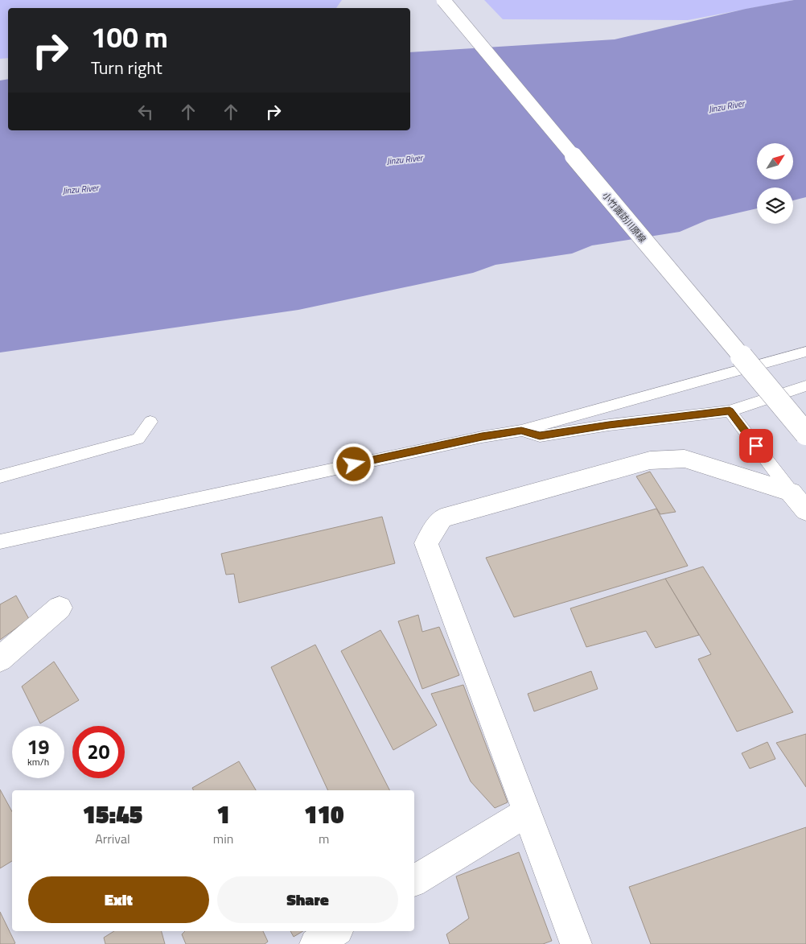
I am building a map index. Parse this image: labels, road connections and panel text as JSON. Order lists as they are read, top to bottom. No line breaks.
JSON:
{"streets":{"main road":["小竹諏訪川原線"]},"water":["Jinzu River"],"north":"top right","page":{"turn":["100 m","Turn right"],"speed":"19 km/h","limit":"20","eta":["15:45","Arrival","1","min","110","m"],"buttons":["Exit","Share"]}}
